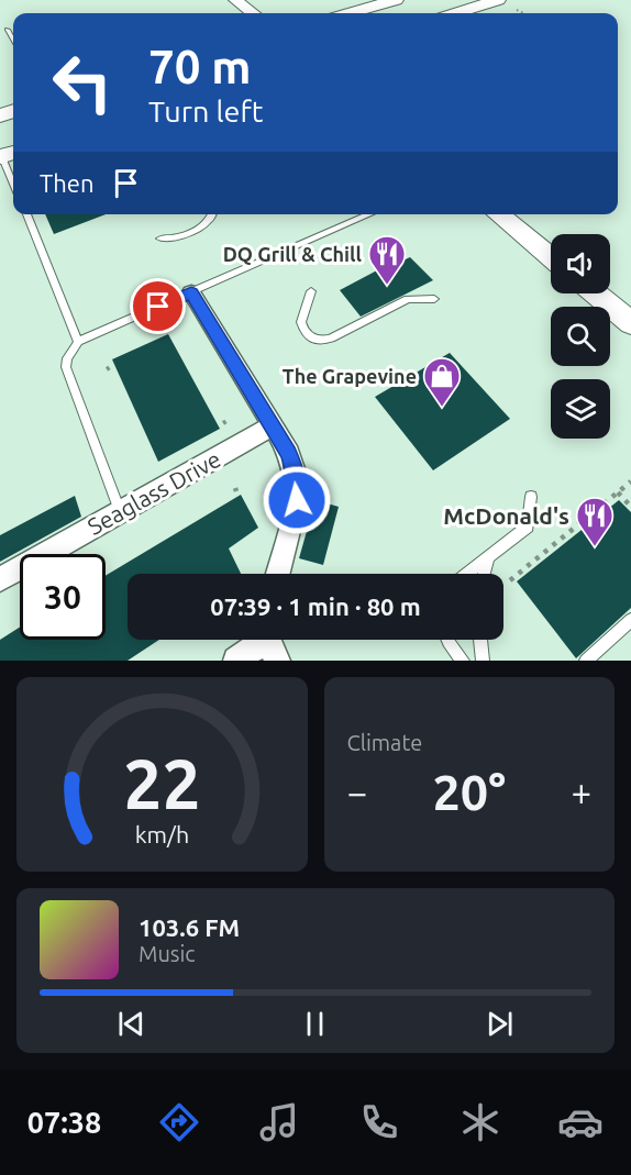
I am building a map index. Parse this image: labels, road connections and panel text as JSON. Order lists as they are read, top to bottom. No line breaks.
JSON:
{"streets":{"street":["Seaglass Drive"]},"places":{"restaurant":["DQ Grill & Chill","McDonald's"],"shop":["The Grapevine"]},"page":{"turn":["70 m","Turn left"],"then":"Then","limit":"30","trip":"07:39 · 1 min · 80 m","tile":"Climate","heat":["−","20°","+"],"song":["103.6 FM","Music"],"tabs":"07:38","gauge":["22","km/h"]}}
